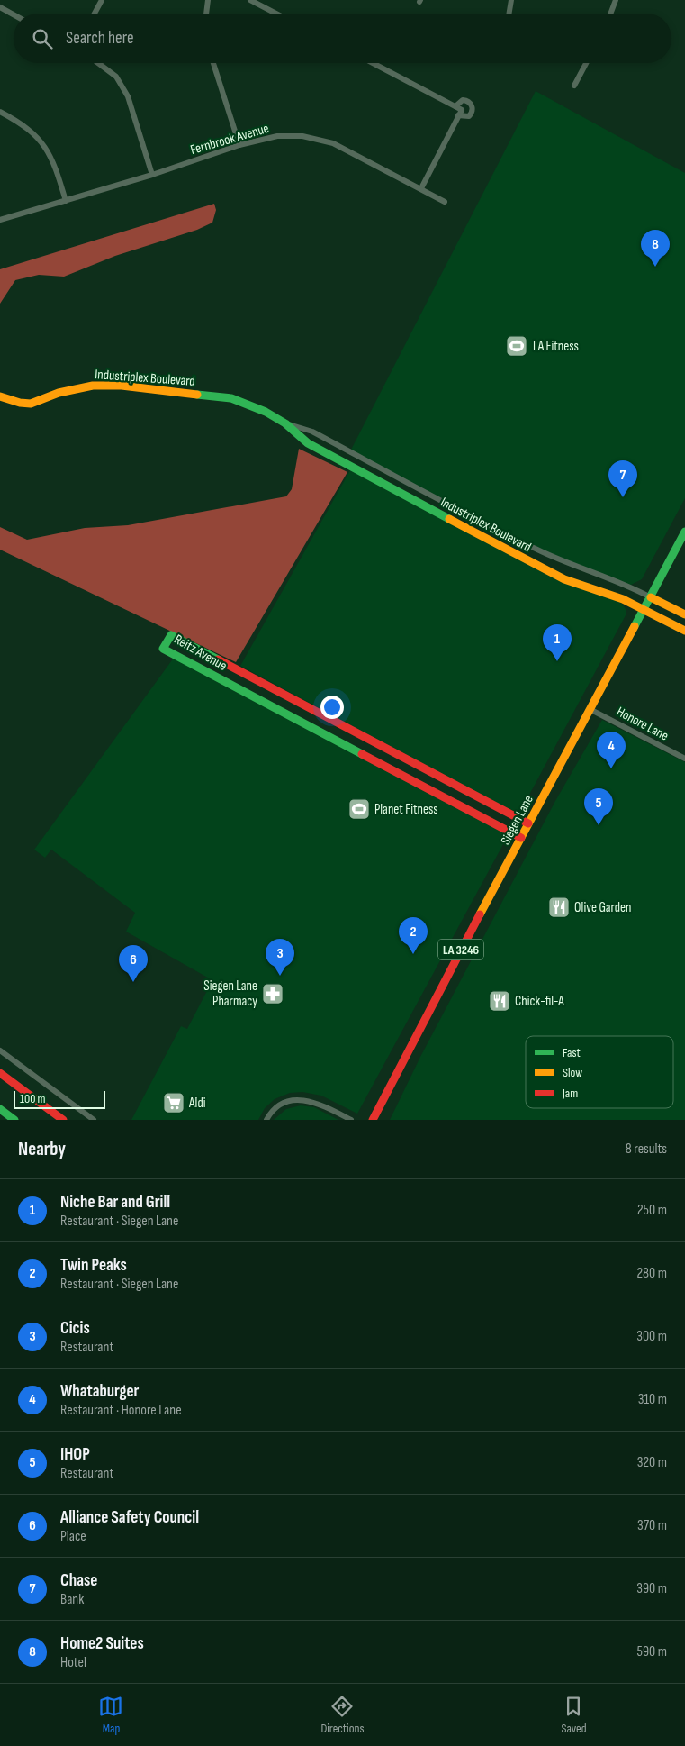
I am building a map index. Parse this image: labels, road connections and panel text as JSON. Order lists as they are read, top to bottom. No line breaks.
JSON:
{"streets":{"main road":["Industriplex Boulevard","Reitz Avenue","Siegen Lane","LA 3246"],"street":["Fernbrook Avenue","Honore Lane"]},"crossings":[["Industriplex Boulevard","Siegen Lane"],["Reitz Avenue","Siegen Lane"],["Honore Lane","Siegen Lane"]],"places":{"sports":["LA Fitness","Planet Fitness"],"restaurant":["Olive Garden","Chick-fil-A"],"pharmacy":["Siegen Lane Pharmacy"],"supermarket":["Aldi"]},"legend":["Fast","Slow","Jam"],"scale_bar":"100 m","page":{"search":"Search here","pins":["8","7","1","4","5","2","3","6"],"scale":"100 m","heading":["Nearby","8 results"],"list":[{"mark":"1","name":"Niche Bar and Grill","note":"Restaurant · Siegen Lane","value":"250 m"},{"mark":"2","name":"Twin Peaks","note":"Restaurant · Siegen Lane","value":"280 m"},{"mark":"3","name":"Cicis","note":"Restaurant","value":"300 m"},{"mark":"4","name":"Whataburger","note":"Restaurant · Honore Lane","value":"310 m"},{"mark":"5","name":"IHOP","note":"Restaurant","value":"320 m"},{"mark":"6","name":"Alliance Safety Council","note":"Place","value":"370 m"},{"mark":"7","name":"Chase","note":"Bank","value":"390 m"},{"mark":"8","name":"Home2 Suites","note":"Hotel","value":"590 m"}],"nav":["Map","Directions","Saved"]}}
